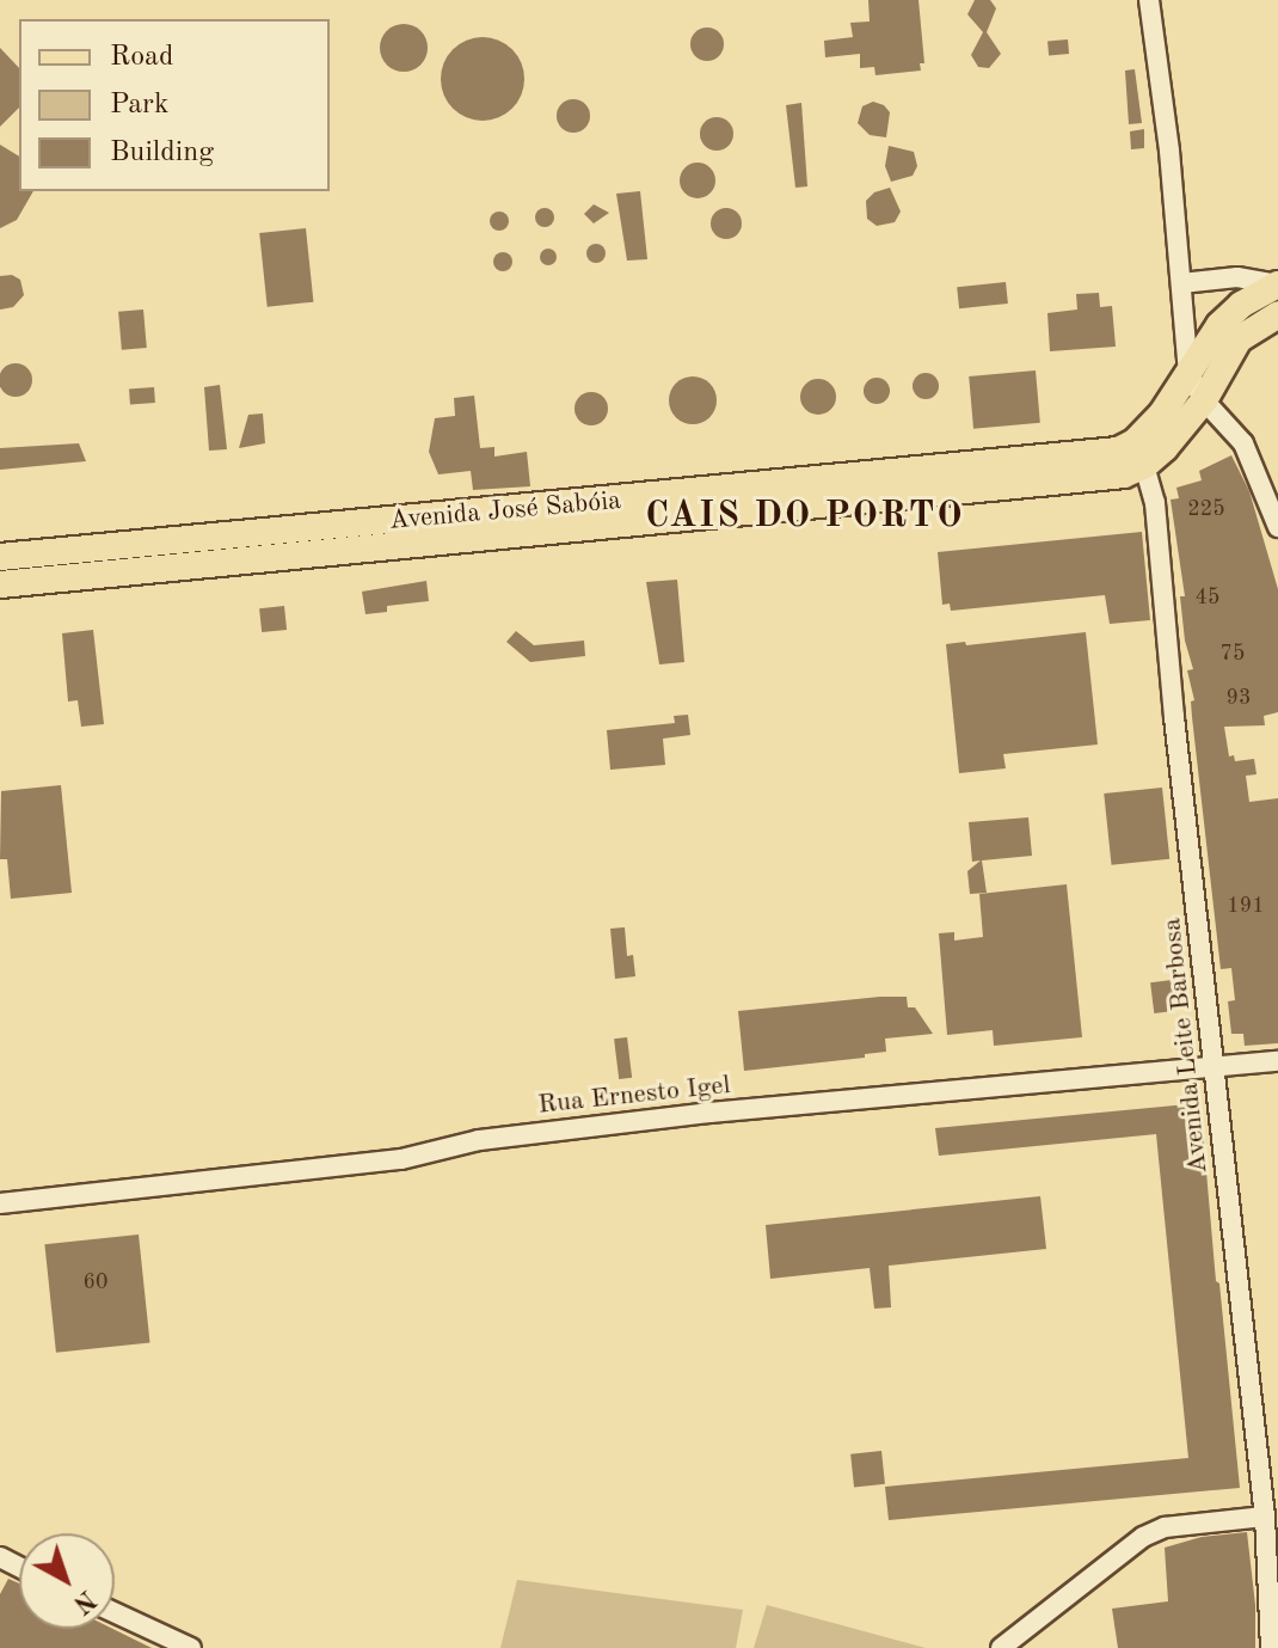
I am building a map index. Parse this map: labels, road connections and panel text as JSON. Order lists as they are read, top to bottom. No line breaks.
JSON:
{"streets":{"main road":["Avenida José Sabóia"],"street":["Avenida Leite Barbosa","Rua Ernesto Igel"]},"crossings":[["Avenida José Sabóia","Avenida Leite Barbosa"],["Avenida Leite Barbosa","Rua Ernesto Igel"]],"districts":["CAIS DO PORTO"],"house_numbers":["225","45","75","93","191","60"],"legend":["Road","Park","Building"],"north":"bottom right"}
